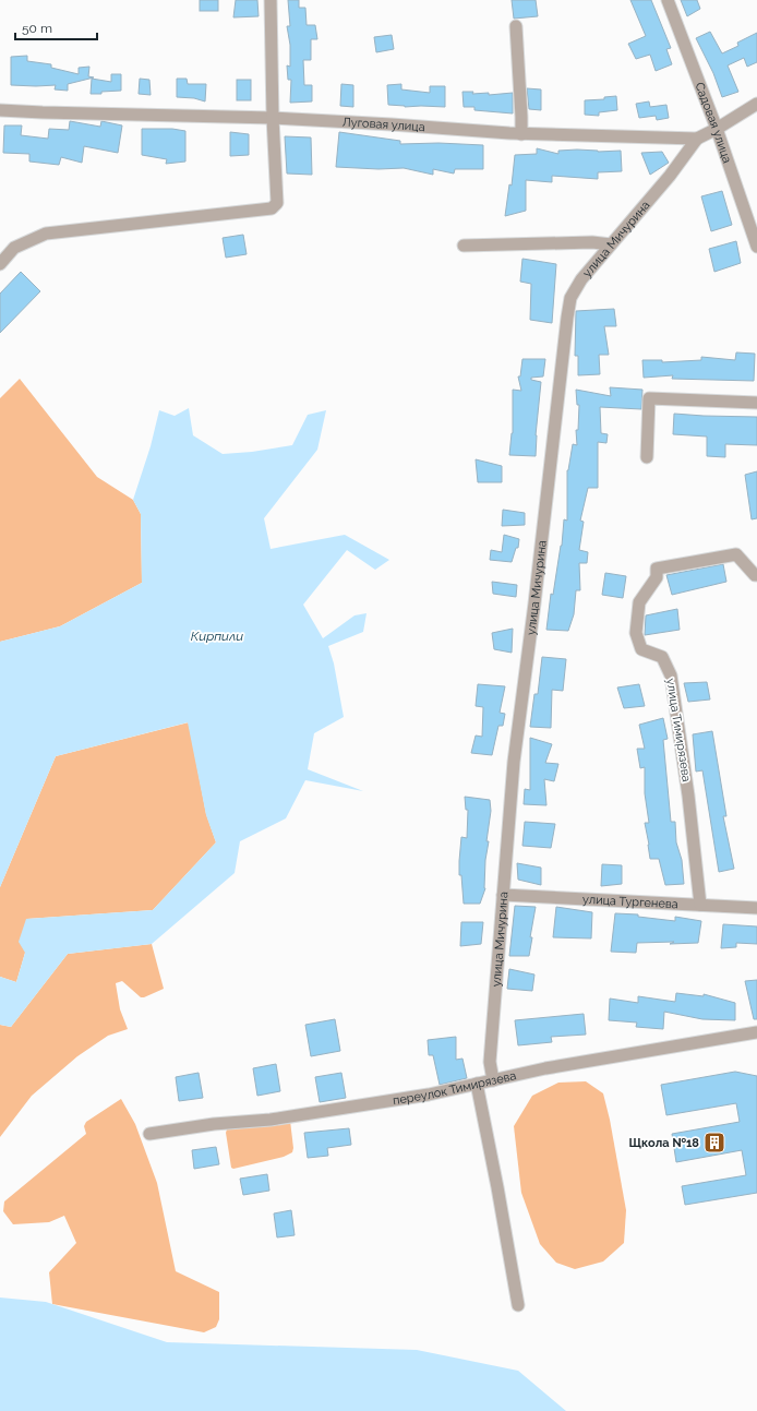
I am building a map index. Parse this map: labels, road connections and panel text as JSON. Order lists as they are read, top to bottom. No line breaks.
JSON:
{"streets":{"street":["Садовая улица","Луговая улица","улица Мичурина","улица Тимирязева","улица Тургенева","переулок Тимирязева"]},"crossings":[["Садовая улица","Луговая улица"],["Луговая улица","улица Мичурина"],["улица Мичурина","улица Тургенева"],["улица Мичурина","переулок Тимирязева"],["улица Тимирязева","улица Тургенева"]],"water":["Кирпили"],"places":{"building":["Щкола №18"]},"scale_bar":"50 m"}
